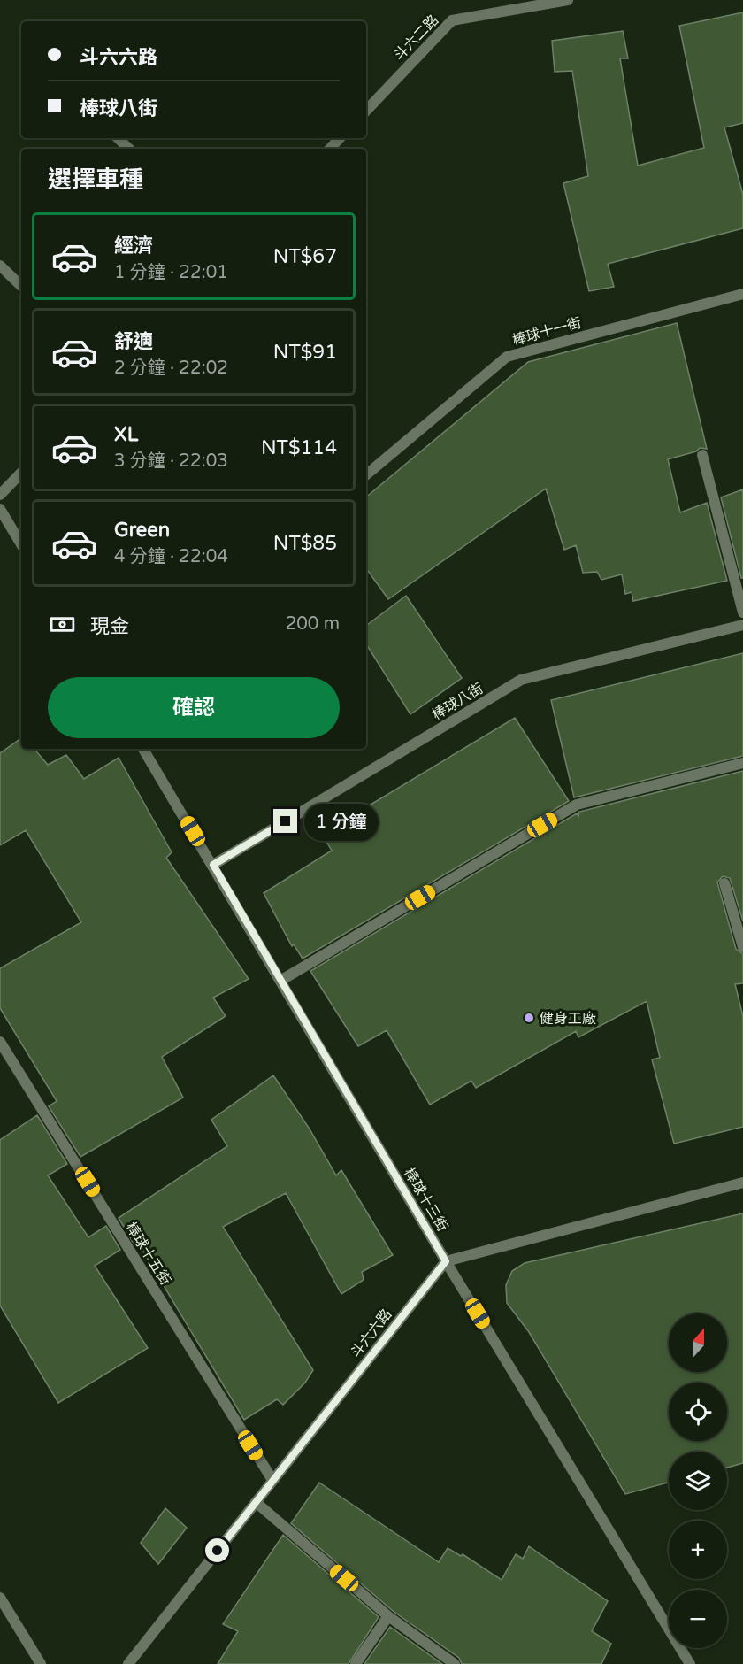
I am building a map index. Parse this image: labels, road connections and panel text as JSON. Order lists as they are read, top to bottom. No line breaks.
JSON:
{"streets":{"street":["斗六二路","棒球十一街","棒球八街","棒球十三街","棒球十五街","斗六六路"]},"crossings":[["棒球八街","棒球十三街"],["棒球十三街","斗六六路"],["棒球十五街","斗六六路"]],"places":["健身工廠"],"north":"top","page":{"banner":["斗六六路","棒球八街"],"heading":"選擇車種","list":[{"name":"經濟","note":"1 分鐘 · 22:01","value":"NT$67"},{"name":"舒適","note":"2 分鐘 · 22:02","value":"NT$91"},{"name":"XL","note":"3 分鐘 · 22:03","value":"NT$114"},{"name":"Green","note":"4 分鐘 · 22:04","value":"NT$85"}],"pay":["現金","200 m"],"buttons":"確認","bubble":"1 分鐘","map_buttons":["+","−"]}}
